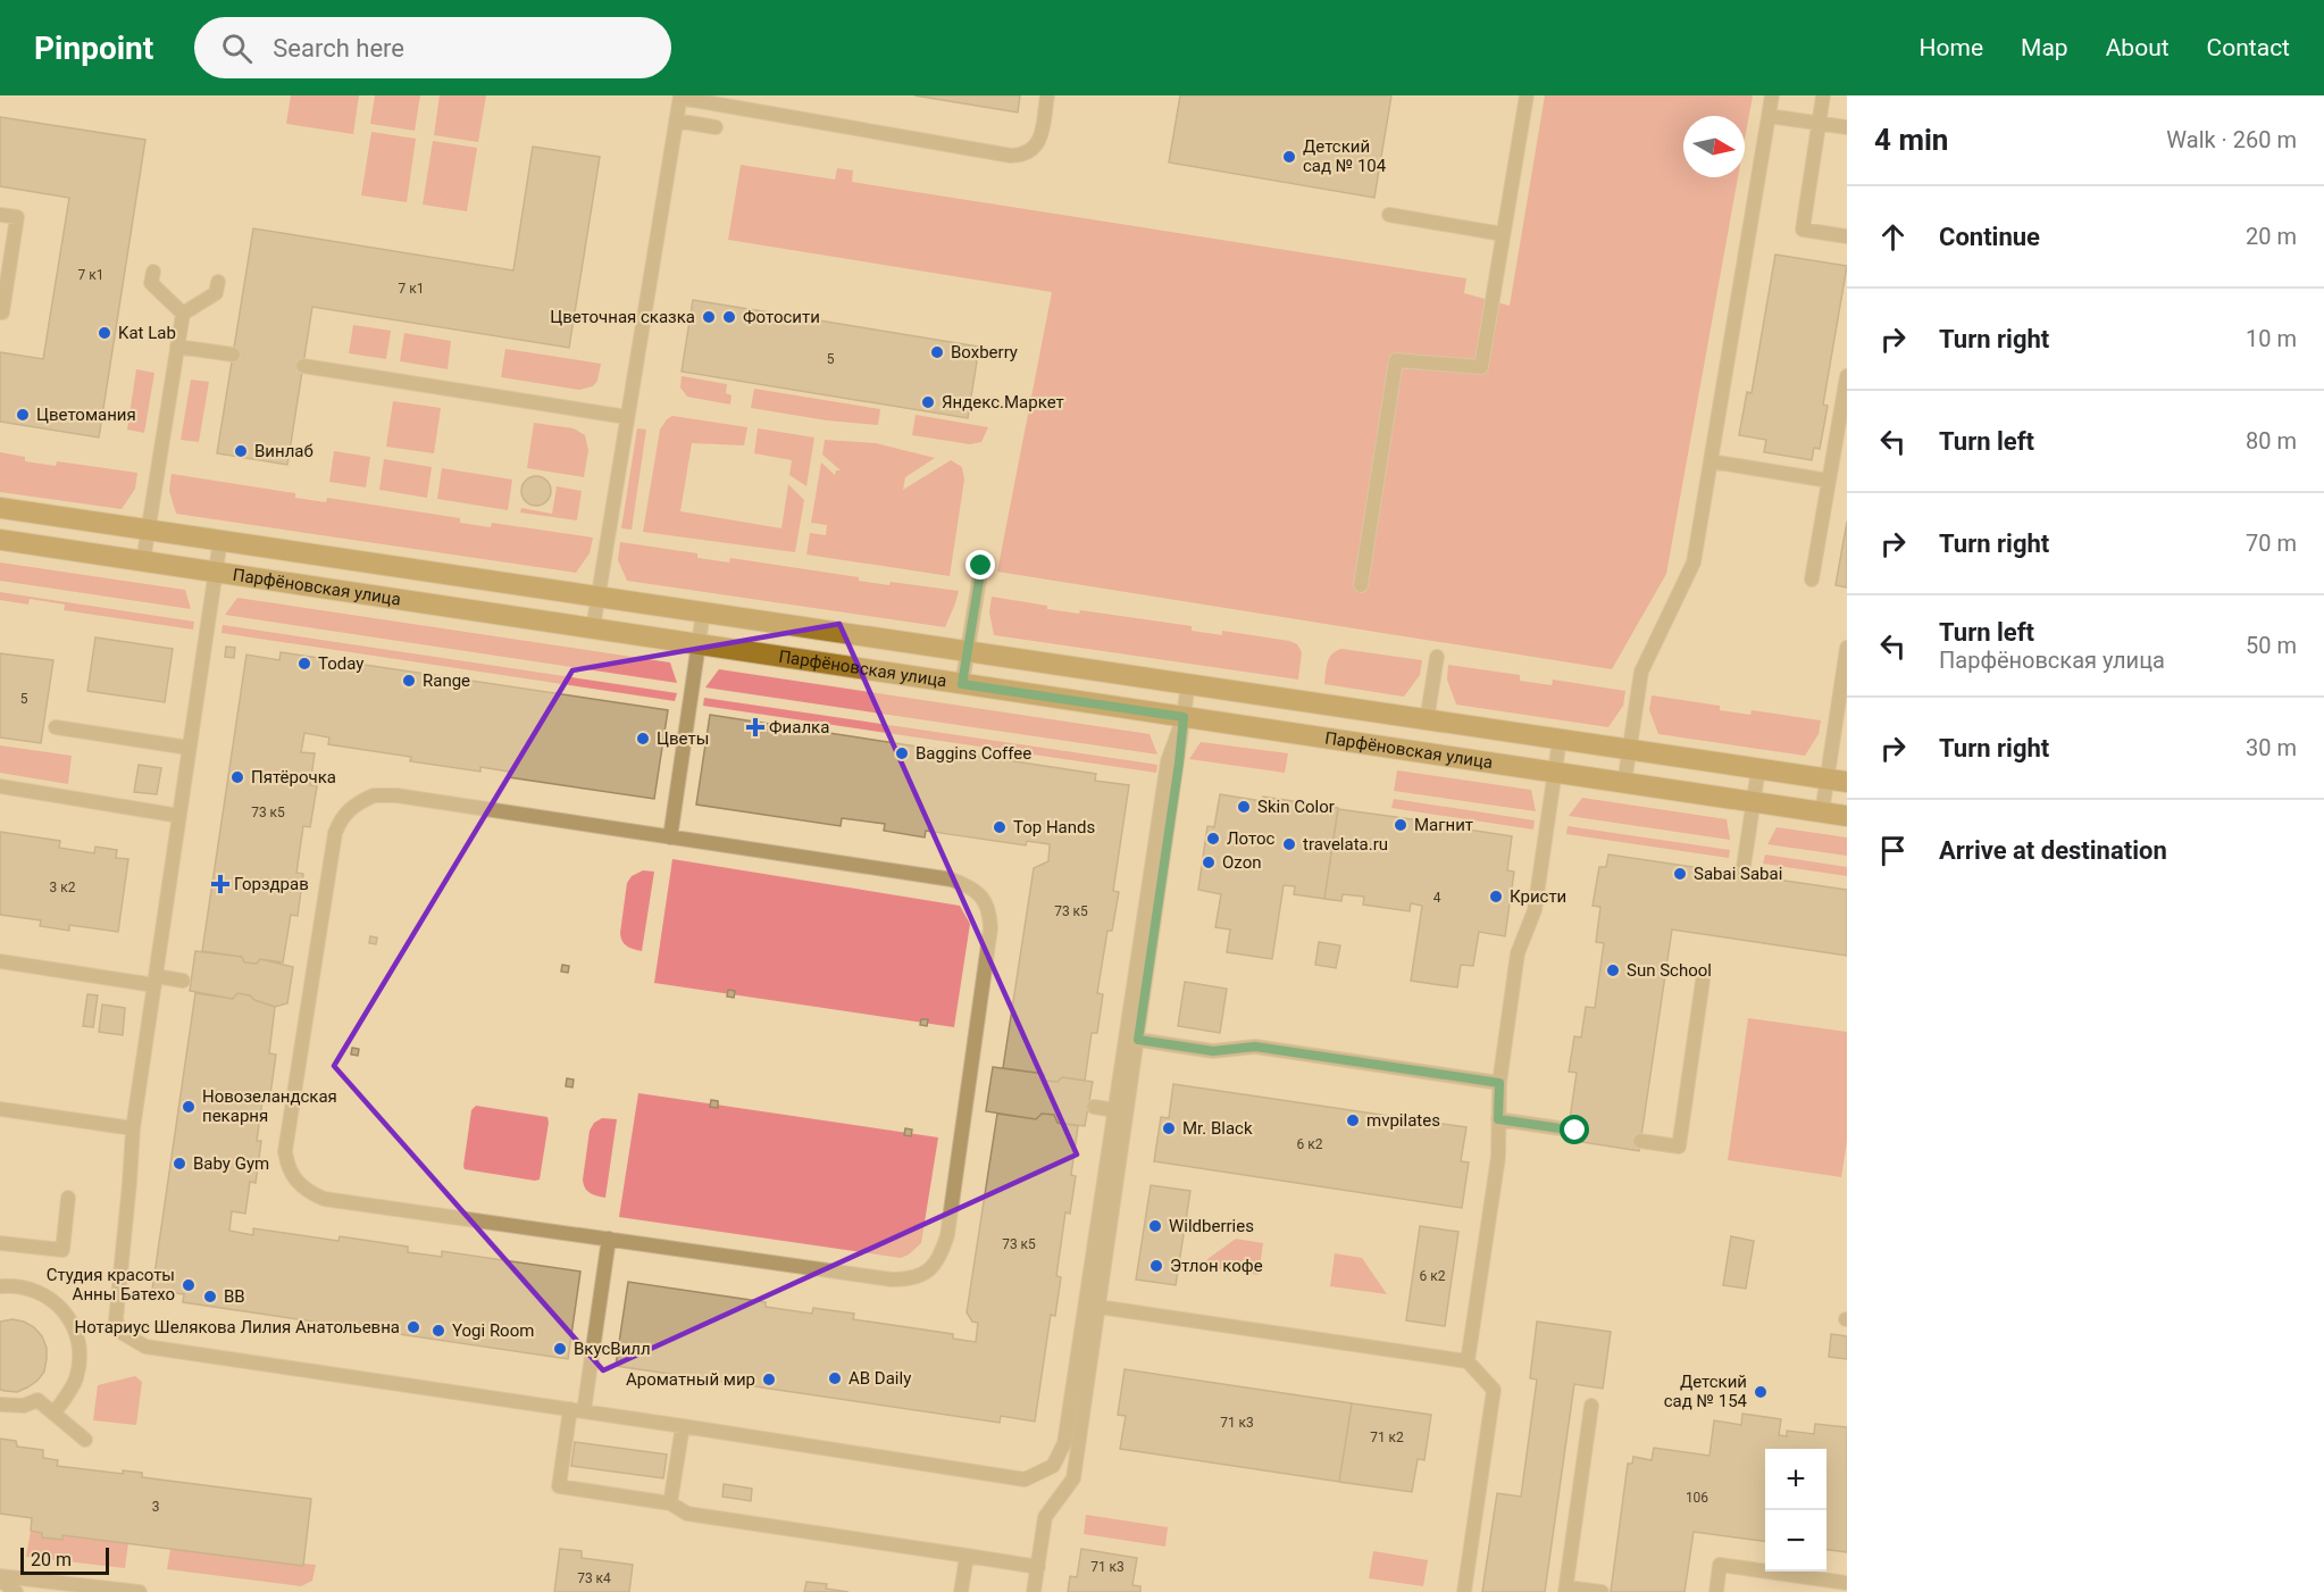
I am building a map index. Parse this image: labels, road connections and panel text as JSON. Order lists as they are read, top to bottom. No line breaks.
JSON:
{"streets":{"street":["Парфёновская улица"]},"places":{"other":["Детский сад № 104","Цветочная сказка","Фотосити","Kat Lab","Boxberry","Яндекс.Маркет","Цветомания","Винлаб","Today","Range","Цветы","Baggins Coffee","Пятёрочка","Skin Color","Магнит","Top Hands","Лотос","travelata.ru","Ozon","Sabai Sabai","Кристи","Sun School","Новозеландская пекарня","mvpilates","Mr. Black","Baby Gym","Wildberries","Этлон кофе","Студия красоты Анны Батехо","BB","Нотариус Шелякова Лилия Анатольевна","Yogi Room","ВкусВилл","АВ Daily","Ароматный мир","Детский сад № 154"],"health":["Фиалка","Горздрав"]},"house_numbers":["7 к1","7 к1","5","5","73 к5","3 к2","4","73 к5","6 к2","73 к5","6 к2","71 к3","71 к2","106","3","71 к3","73 к4"],"scale_bar":"20 m","north":"right","page":{"header":"Pinpoint","search":"Search here","nav":["Home","Map","About","Contact"],"heading":["4 min","Walk · 260 m"],"list":[["Continue","20 m"],["Turn right","10 m"],["Turn left","80 m"],["Turn right","70 m"],["Turn left","Парфёновская улица","50 m"],["Turn right","30 m"],"Arrive at destination"],"map_buttons":["+","−"],"scale":"20 m"}}
